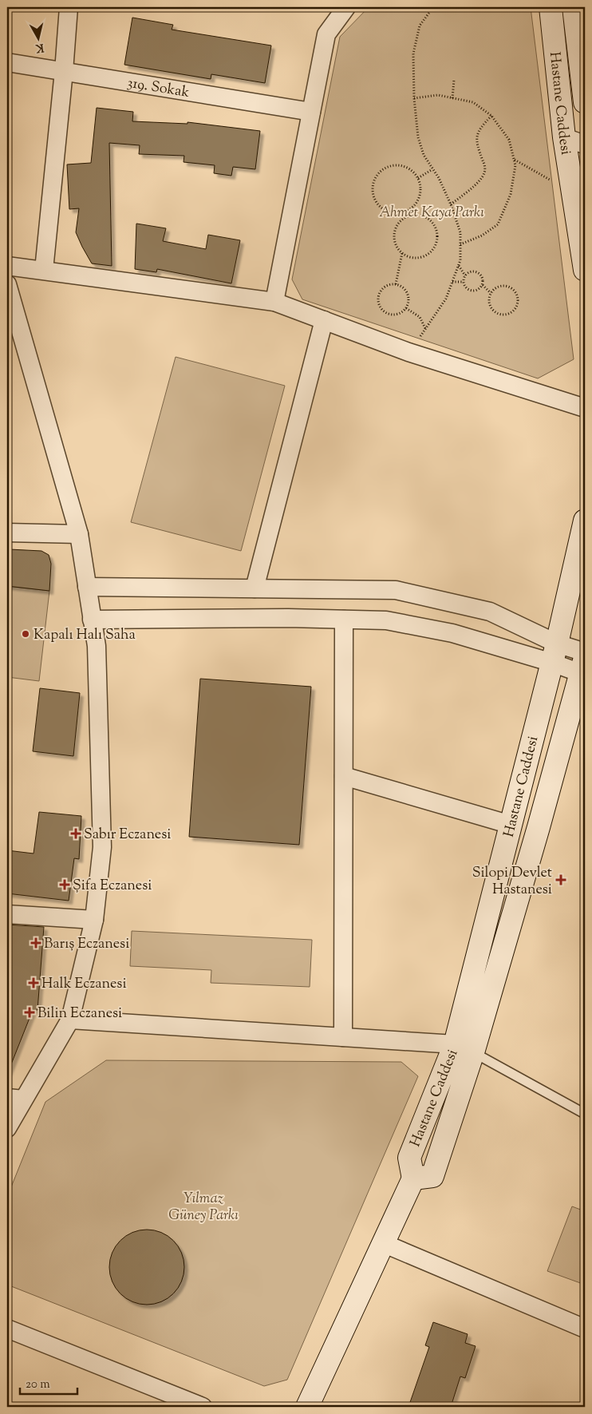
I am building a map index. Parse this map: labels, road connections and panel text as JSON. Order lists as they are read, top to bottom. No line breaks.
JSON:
{"streets":{"main road":["Hastane Caddesi"],"street":["319. Sokak"]},"parks":["Ahmet Kaya Parkı","Yılmaz Güney Parkı"],"places":{"other":["Kapalı Halı Saha"],"health":["Sabır Eczanesi","Silopi Devlet Hastanesi","Şifa Eczanesi","Barış Eczanesi","Halk Eczanesi","Bilin Eczanesi"]},"scale_bar":"20 m","north":"bottom"}
